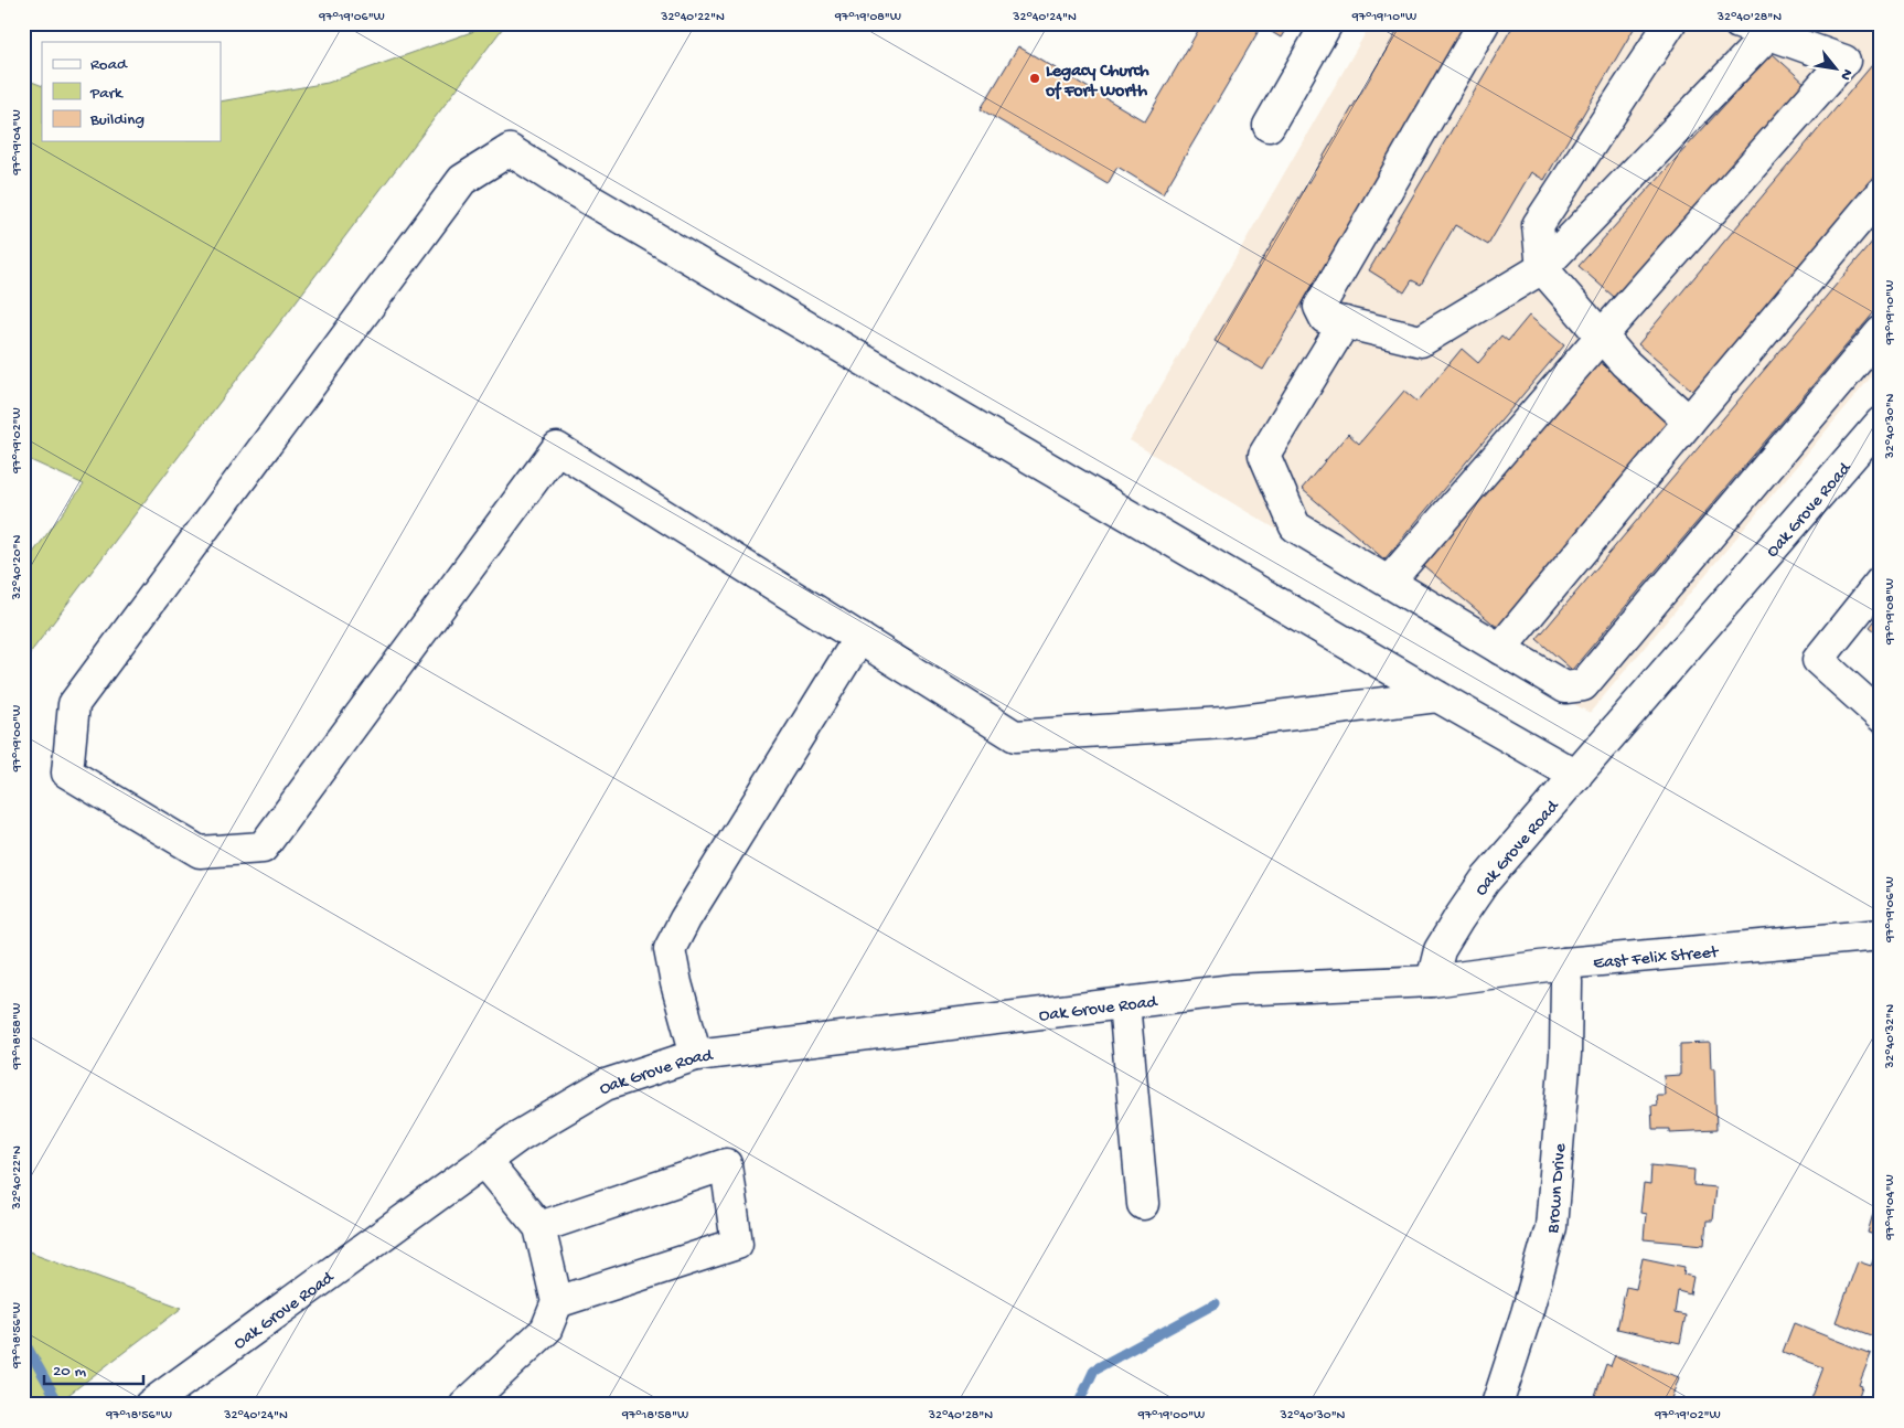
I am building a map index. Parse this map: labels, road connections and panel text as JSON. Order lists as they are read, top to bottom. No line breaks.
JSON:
{"streets":{"street":["Oak Grove Road","East Felix Street","Brown Drive"]},"crossings":[["Oak Grove Road","East Felix Street"],["East Felix Street","Brown Drive"]],"places":["Legacy Church of Fort Worth"],"legend":["Road","Park","Building"],"scale_bar":"20 m","north":"bottom right","coordinates":["97°19'06\"W","32°40'22\"N","97°19'08\"W","32°40'24\"N","97°19'10\"W","32°40'28\"N","97°19'04\"W","32°40'30\"N","97°19'02\"W","32°40'20\"N","97°19'00\"W","32°40'32\"N","97°18'58\"W","97°18'56\"W"]}
